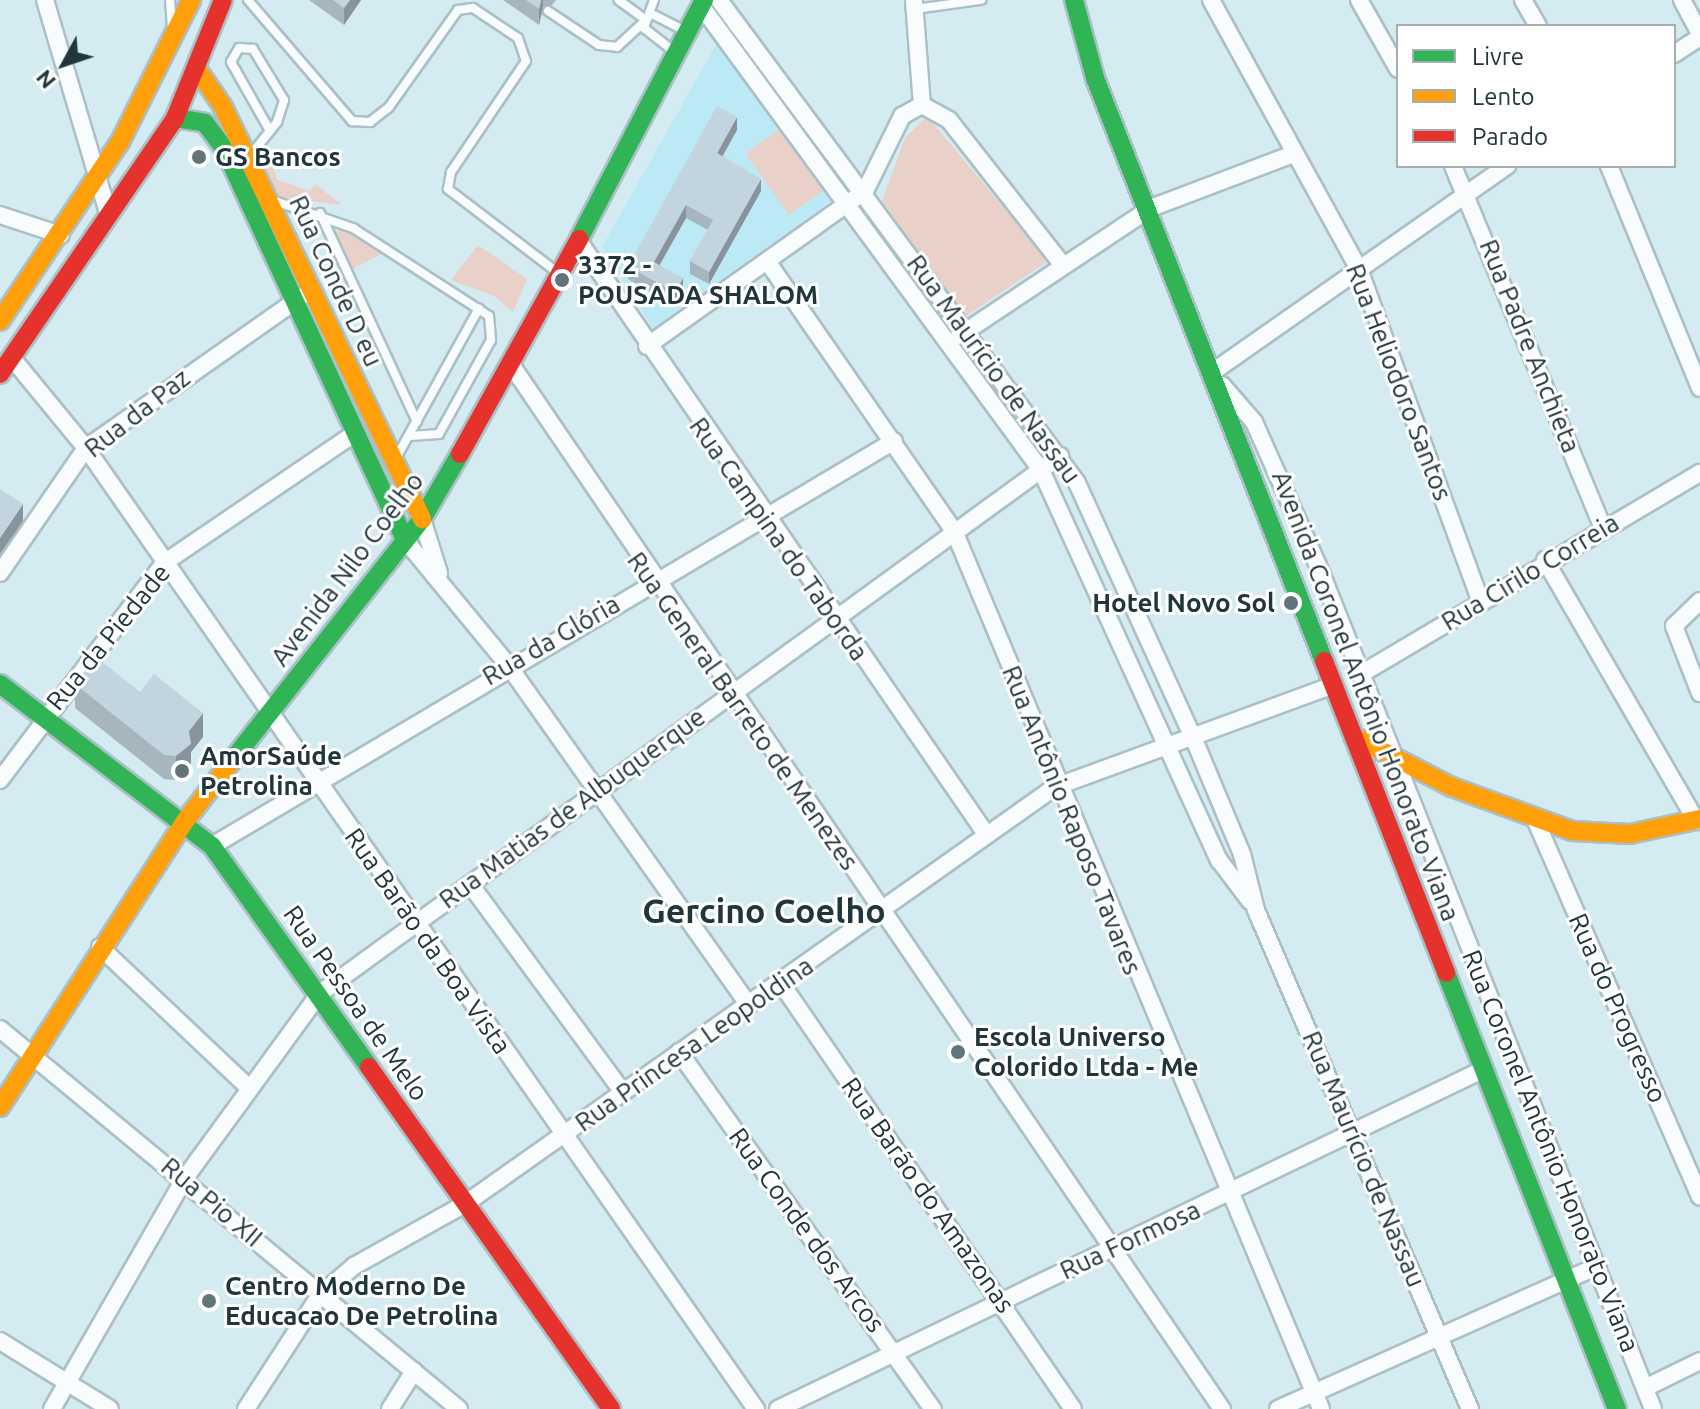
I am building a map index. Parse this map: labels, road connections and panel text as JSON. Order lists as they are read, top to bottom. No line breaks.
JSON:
{"streets":{"main road":["Rua Conde D eu","Avenida Nilo Coelho","Avenida Coronel Antônio Honorato Viana","Rua Pessoa de Melo"],"street":["Rua Padre Anchieta","Rua Maurício de Nassau","Rua Heliodoro Santos","Rua da Paz","Rua Campina do Taborda","Rua Cirilo Correia","Rua da Piedade","Rua da Glória","Rua General Barreto de Menezes","Rua Matias de Albuquerque","Rua Antônio Raposo Tavares","Rua Barão da Boa Vista","Rua do Progresso","Rua Princesa Leopoldina","Rua Coronel Antônio Honorato Viana","Rua Barão do Amazonas","Rua Pio XII","Rua Conde dos Arcos","Rua Formosa"]},"crossings":[["Rua Conde D eu","Rua da Paz"],["Rua Conde D eu","Avenida Nilo Coelho"],["Rua Conde D eu","Rua da Piedade"],["Rua Padre Anchieta","Rua Cirilo Correia"],["Rua Maurício de Nassau","Avenida Nilo Coelho"],["Rua Maurício de Nassau","Rua Matias de Albuquerque"],["Rua Maurício de Nassau","Rua Princesa Leopoldina"],["Rua Maurício de Nassau","Rua Formosa"],["Rua Heliodoro Santos","Rua Cirilo Correia"],["Rua da Paz","Rua Barão da Boa Vista"],["Rua Campina do Taborda","Avenida Nilo Coelho"],["Rua Campina do Taborda","Rua da Glória"],["Rua Campina do Taborda","Rua Matias de Albuquerque"],["Rua Campina do Taborda","Rua Princesa Leopoldina"],["Avenida Nilo Coelho","Rua General Barreto de Menezes"],["Avenida Nilo Coelho","Rua Barão da Boa Vista"],["Avenida Nilo Coelho","Rua Pessoa de Melo"],["Avenida Nilo Coelho","Rua Pio XII"],["Rua Cirilo Correia","Avenida Coronel Antônio Honorato Viana"],["Rua da Piedade","Rua Barão da Boa Vista"],["Rua da Piedade","Rua Pessoa de Melo"],["Rua da Glória","Rua General Barreto de Menezes"],["Rua da Glória","Rua Antônio Raposo Tavares"],["Rua da Glória","Rua Barão da Boa Vista"],["Rua da Glória","Rua Pessoa de Melo"],["Avenida Coronel Antônio Honorato Viana","Rua Princesa Leopoldina"],["Avenida Coronel Antônio Honorato Viana","Rua Coronel Antônio Honorato Viana"],["Avenida Coronel Antônio Honorato Viana","Rua Formosa"],["Rua General Barreto de Menezes","Rua Matias de Albuquerque"],["Rua General Barreto de Menezes","Rua Princesa Leopoldina"],["Rua General Barreto de Menezes","Rua Formosa"],["Rua Matias de Albuquerque","Rua Antônio Raposo Tavares"],["Rua Matias de Albuquerque","Rua Barão da Boa Vista"],["Rua Matias de Albuquerque","Rua Pessoa de Melo"],["Rua Matias de Albuquerque","Rua Pio XII"],["Rua Antônio Raposo Tavares","Rua Princesa Leopoldina"],["Rua Antônio Raposo Tavares","Rua Formosa"],["Rua Barão da Boa Vista","Rua Princesa Leopoldina"],["Rua Pessoa de Melo","Rua Princesa Leopoldina"],["Rua Princesa Leopoldina","Rua Barão do Amazonas"],["Rua Princesa Leopoldina","Rua Pio XII"],["Rua Princesa Leopoldina","Rua Conde dos Arcos"],["Rua Barão do Amazonas","Rua Formosa"],["Rua Conde dos Arcos","Rua Formosa"]],"districts":["Gercino Coelho"],"places":["GS Bancos","3372 - POUSADA SHALOM","Hotel Novo Sol","AmorSaúde Petrolina","Escola Universo Colorido Ltda - Me","Centro Moderno De Educacao De Petrolina"],"legend":["Livre","Lento","Parado"],"north":"bottom left"}
